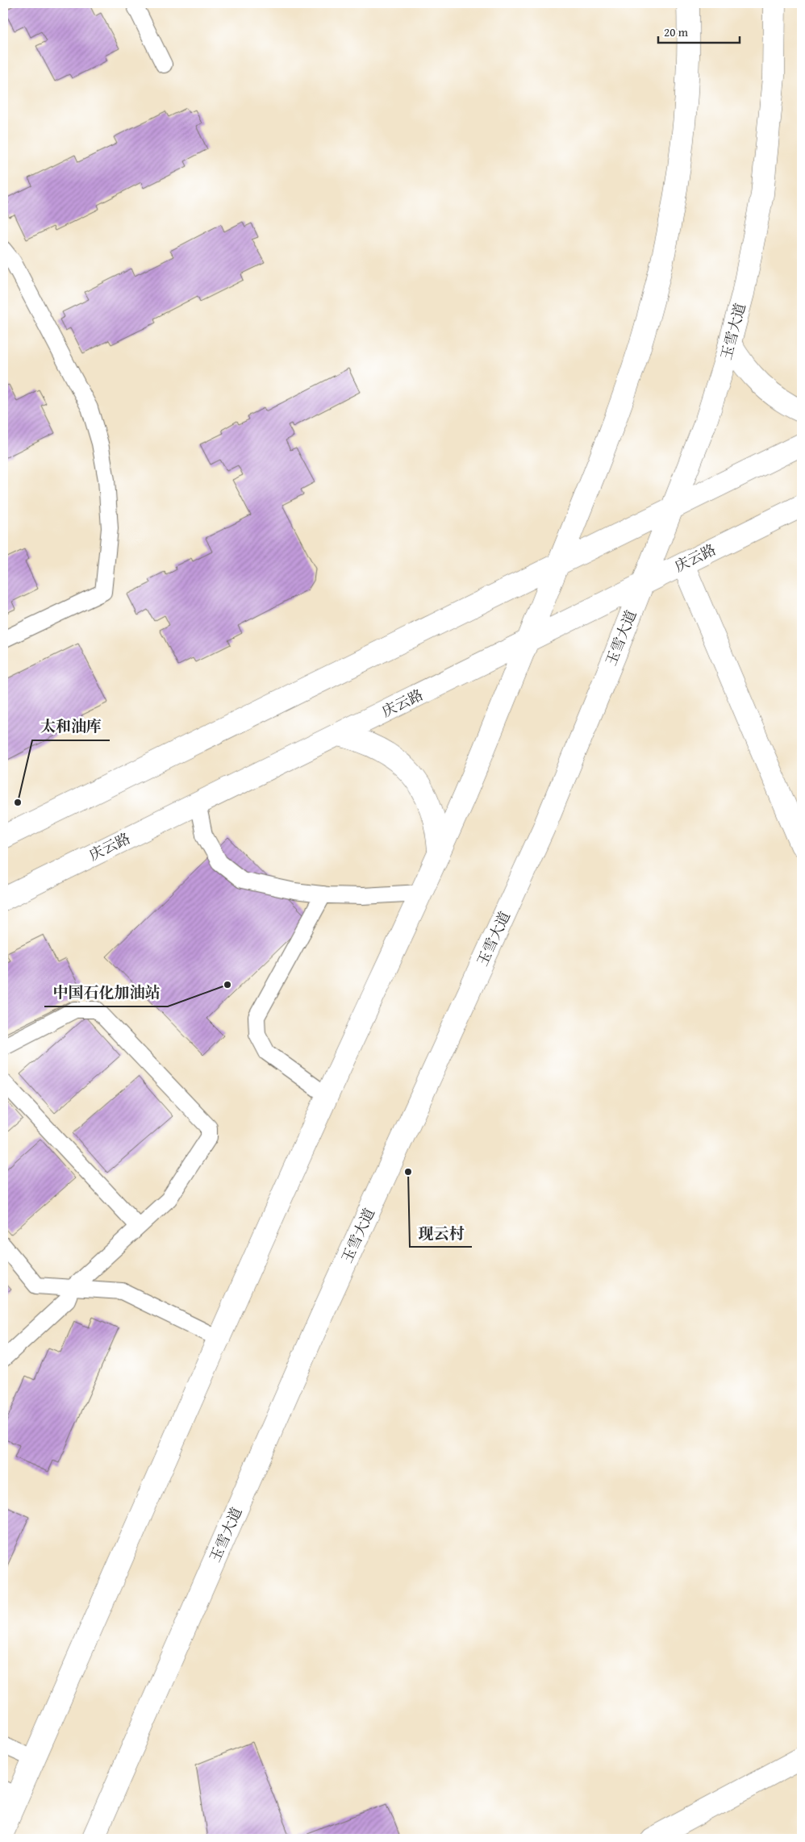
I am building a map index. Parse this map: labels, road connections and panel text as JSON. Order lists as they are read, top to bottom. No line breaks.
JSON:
{"streets":{"main road":["玉雪大道","庆云路"]},"crossings":[["玉雪大道","庆云路"]],"places":["太和油库","中国石化加油站","现云村"],"scale_bar":"20 m"}
